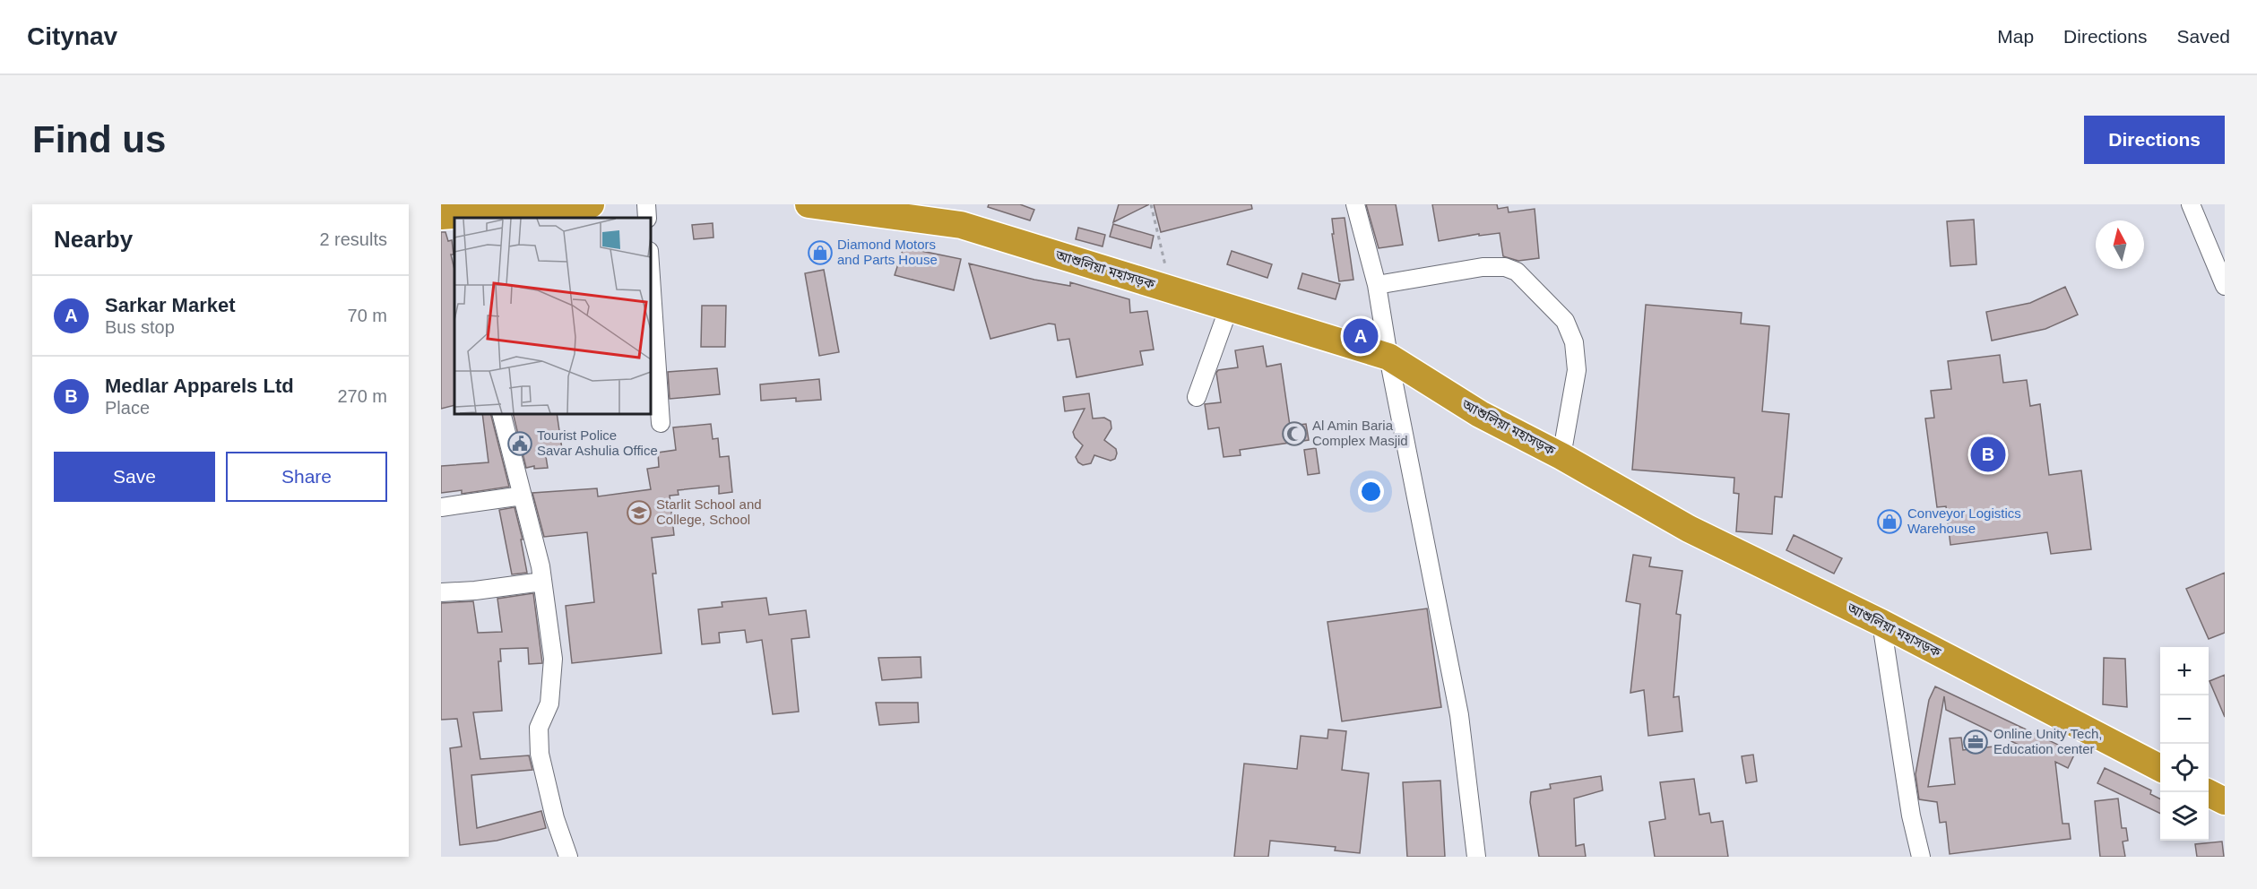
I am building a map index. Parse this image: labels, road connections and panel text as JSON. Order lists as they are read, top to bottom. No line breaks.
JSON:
{"streets":{"highway":["আশুলিয়া মহাসড়ক"]},"places":{"shop":["Diamond Motors and Parts House","Conveyor Logistics Warehouse"],"mosque":["Al Amin Baria Complex Masjid"],"public building":["Tourist Police Savar Ashulia Office"],"school or university":["Starlit School and College, School"],"office":["Online Unity Tech, Education center"]},"north":"top","page":{"header":"Citynav","nav":["Map","Directions","Saved"],"buttons":["Directions",["Save","Share"]],"title":"Find us","heading":["Nearby","2 results"],"list":[{"mark":"A","name":"Sarkar Market","note":"Bus stop","value":"70 m"},{"mark":"B","name":"Medlar Apparels Ltd","note":"Place","value":"270 m"}],"pins":["A","B"],"map_buttons":["+","−"]}}
